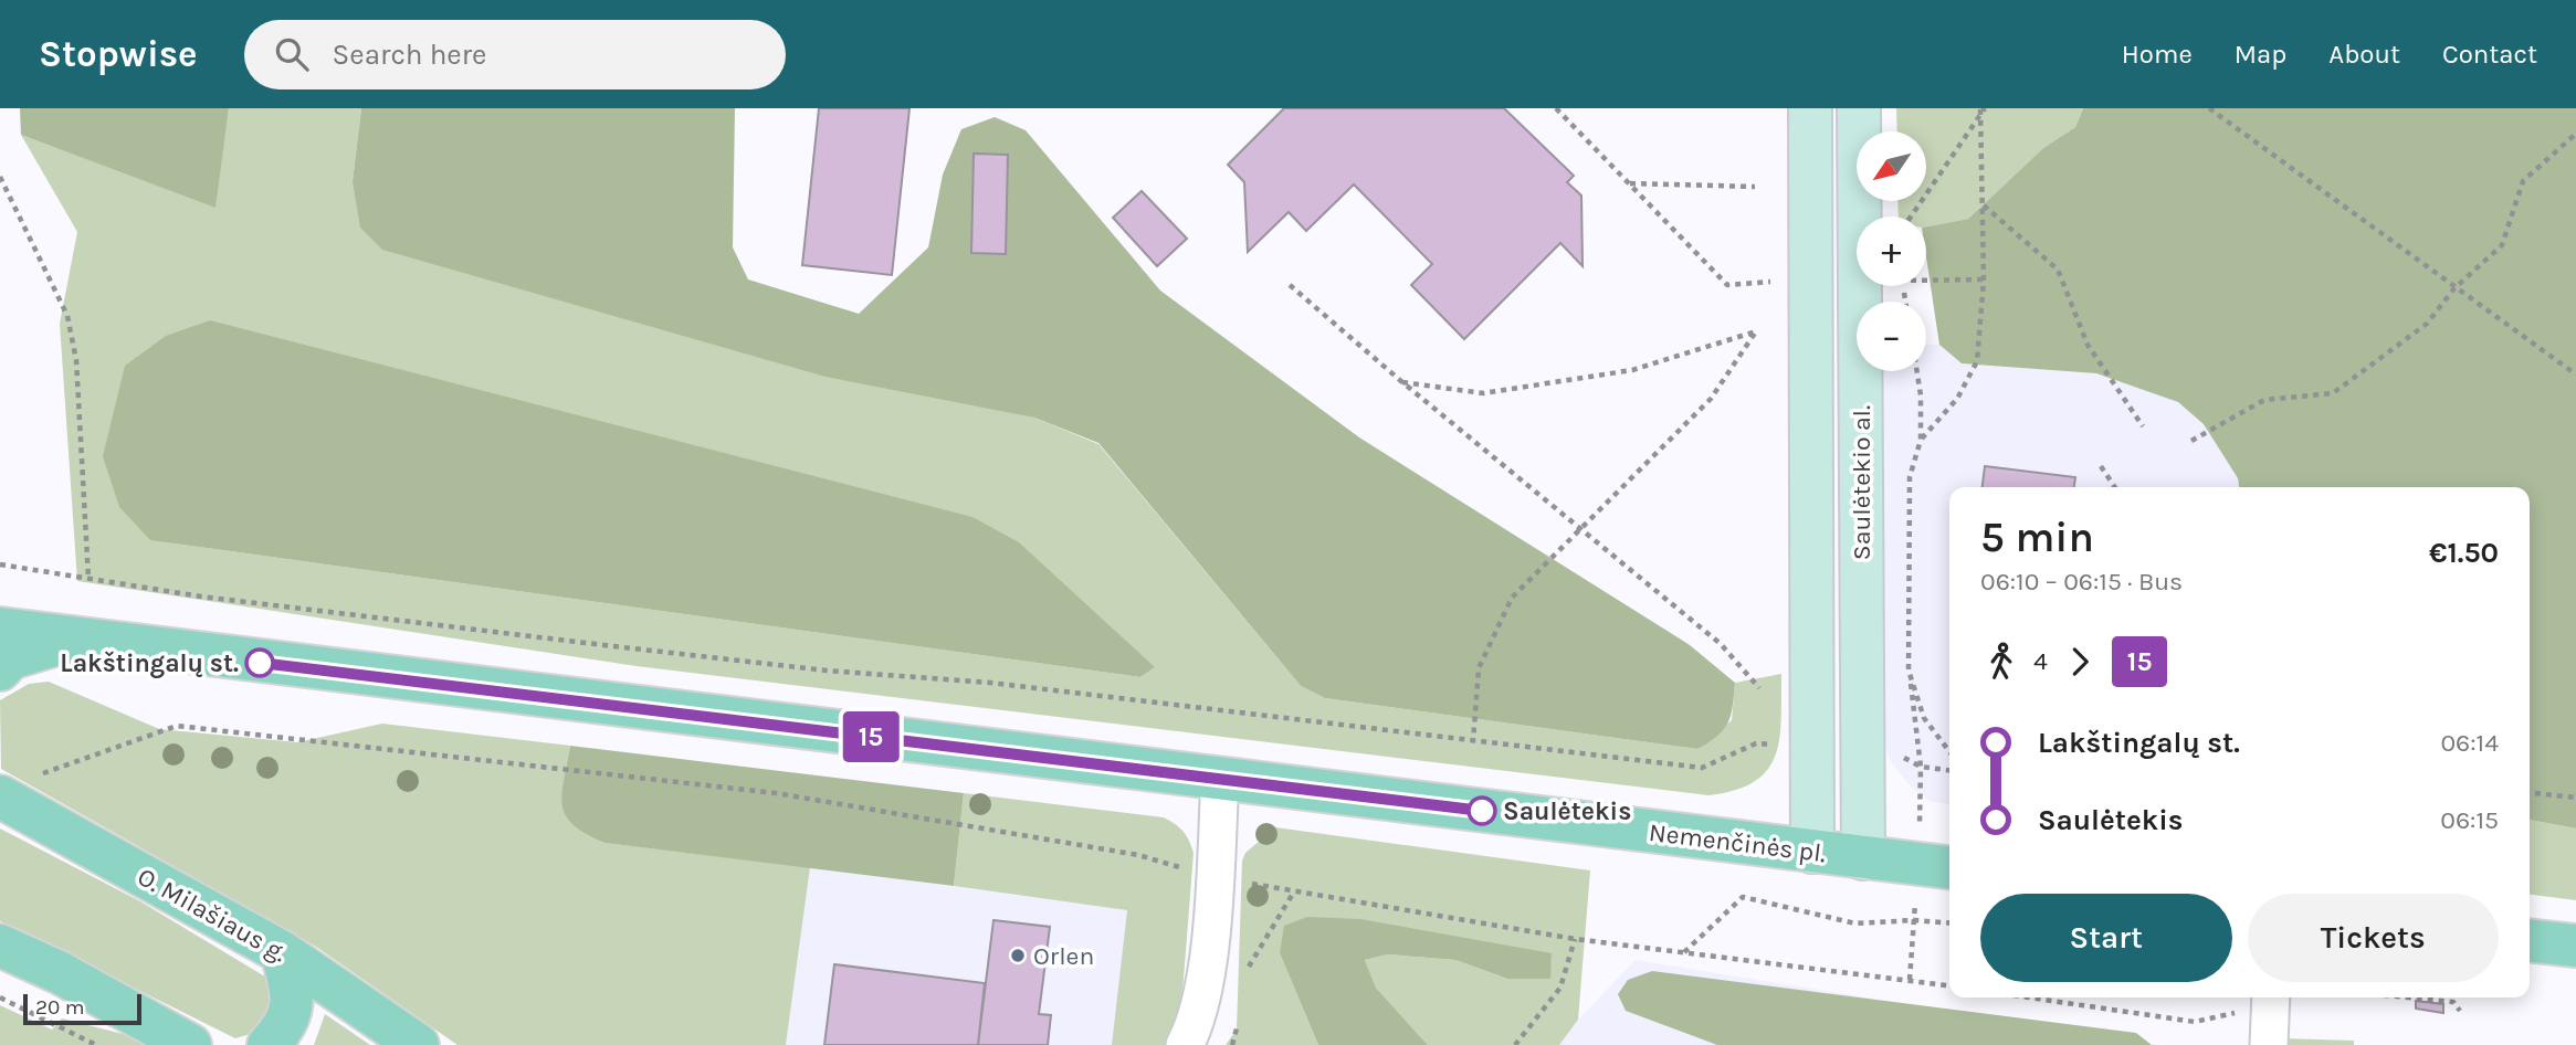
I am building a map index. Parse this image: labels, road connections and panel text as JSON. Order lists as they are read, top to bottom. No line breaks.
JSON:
{"streets":{"main road":["Saulėtekio al.","Nemenčinės pl.","O. Milašiaus g."]},"crossings":[["Saulėtekio al.","Nemenčinės pl."]],"places":["Lakštingalų st.","Saulėtekis","Orlen"],"lines":["bus line 15"],"scale_bar":"20 m","north":"bottom left","page":{"header":"Stopwise","search":"Search here","nav":["Home","Map","About","Contact"],"on_map":"15","map_buttons":["+","−"],"heading":["5 min","06:10 – 06:15 · Bus","€1.50"],"legs":["4","15"],"list":[{"name":"Lakštingalų st.","value":"06:14"},{"name":"Saulėtekis","value":"06:15"}],"buttons":["Start","Tickets"],"scale":"20 m"}}
